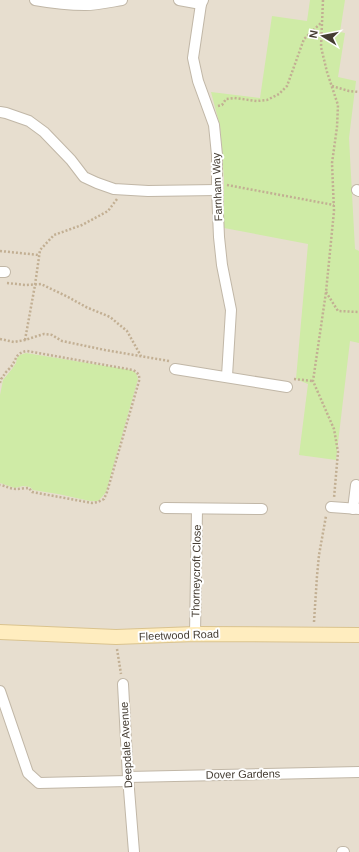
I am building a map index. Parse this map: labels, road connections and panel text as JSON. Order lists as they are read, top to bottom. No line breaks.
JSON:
{"streets":{"main road":["Fleetwood Road"],"street":["Farnham Way","Thorneycroft Close","Deepdale Avenue","Dover Gardens"]},"crossings":[["Thorneycroft Close","Fleetwood Road"],["Deepdale Avenue","Dover Gardens"]],"north":"left"}
